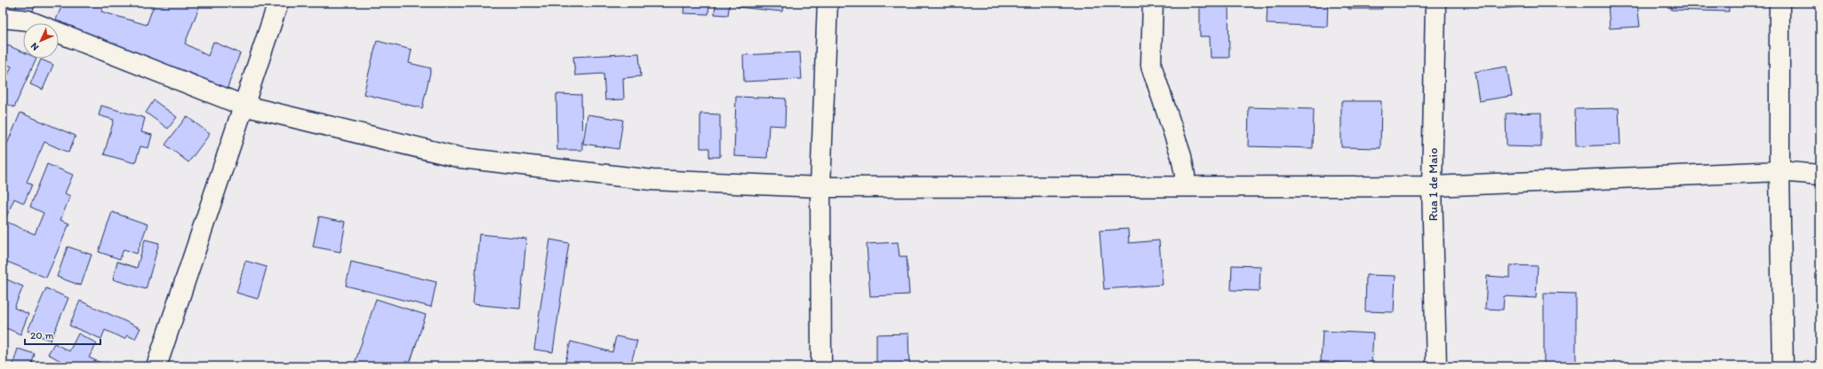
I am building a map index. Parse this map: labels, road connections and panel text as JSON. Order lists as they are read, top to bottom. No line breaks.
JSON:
{"streets":{"street":["Rua 1 de Maio"]},"scale_bar":"20 m","north":"bottom left"}
